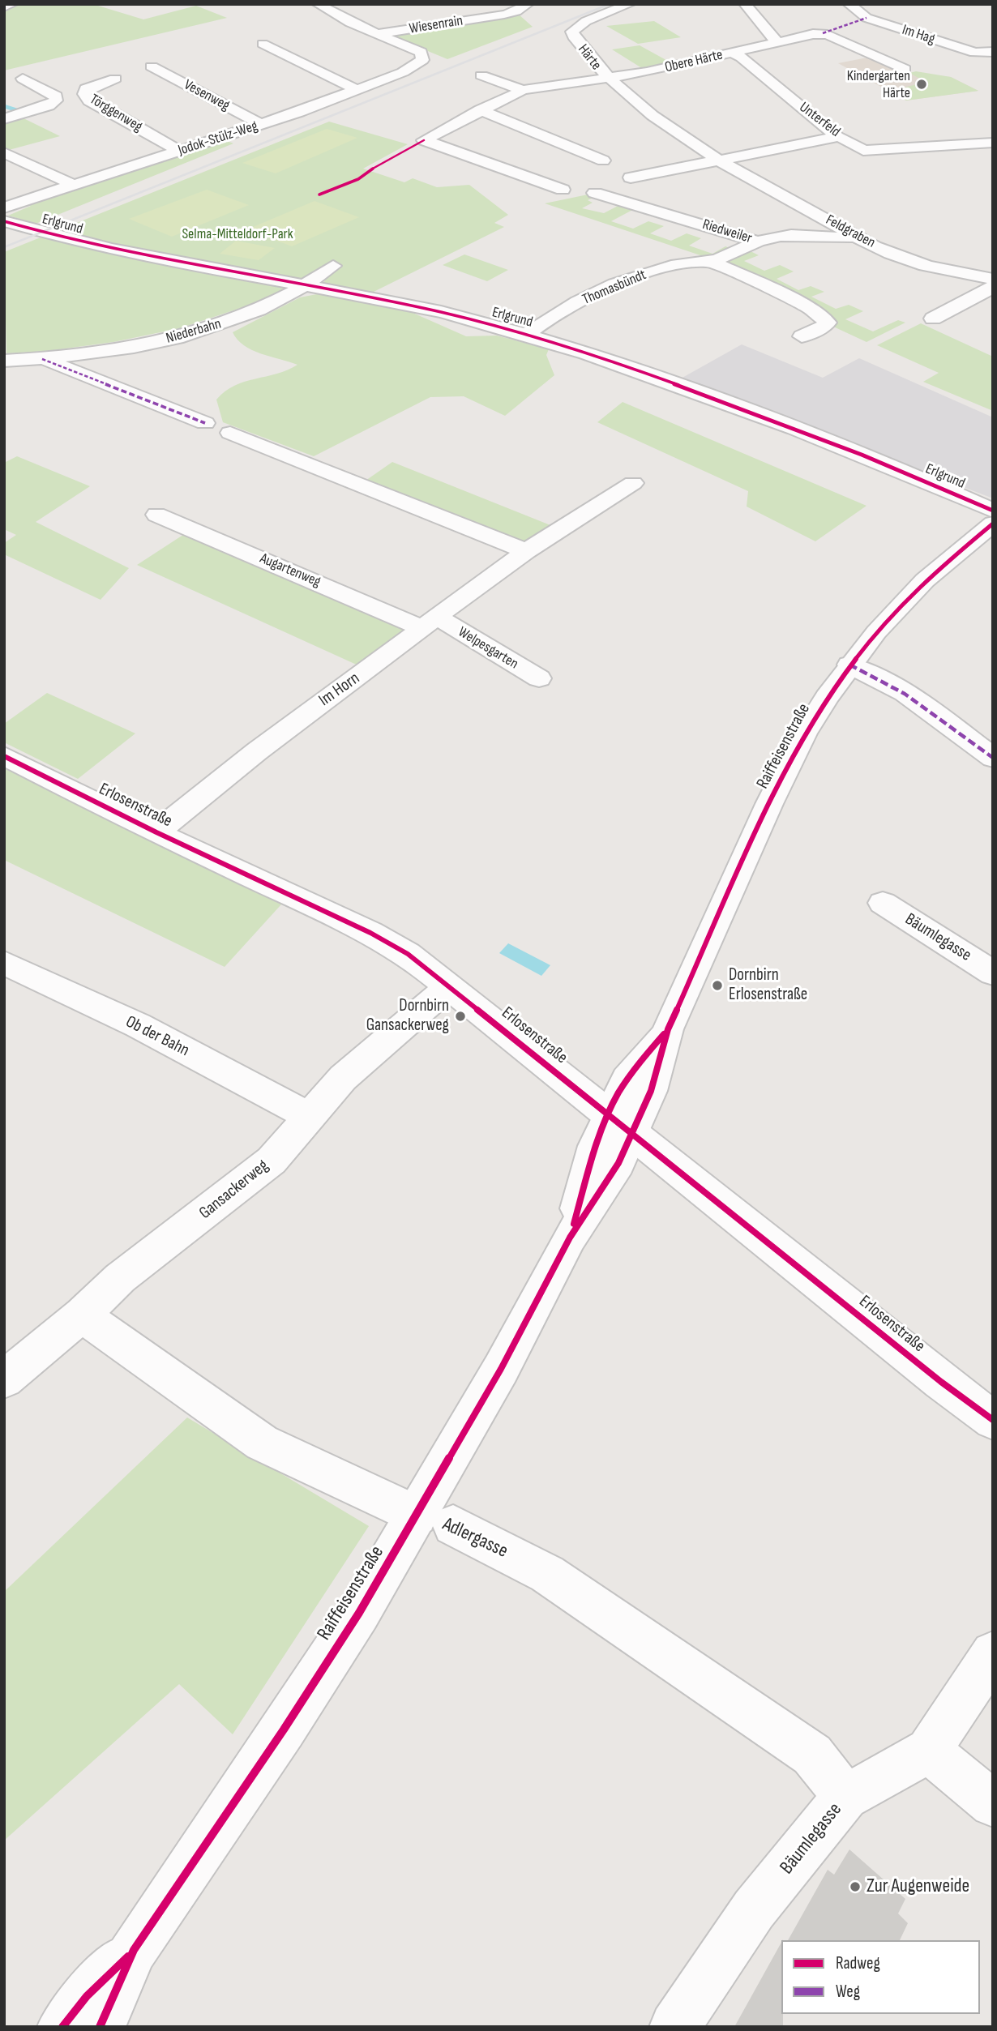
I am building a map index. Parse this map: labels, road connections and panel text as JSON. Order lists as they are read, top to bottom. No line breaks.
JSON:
{"streets":{"street":["Wiesenrain","Im Hag","Härte","Obere Härte","Vesenweg","Törggenweg","Unterfeld","Jodok-Stülz-Weg","Erlgrund","Riedweiler","Feldgraben","Thomasbündt","Niederbahn","Augartenweg","Welpesgarten","Im Horn","Raiffeisenstraße","Erlosenstraße","Bäumlegasse","Ob der Bahn","Gansackerweg","Adlergasse"]},"crossings":[["Wiesenrain","Jodok-Stülz-Weg"],["Härte","Obere Härte"],["Härte","Feldgraben"],["Obere Härte","Unterfeld"],["Obere Härte","Feldgraben"],["Vesenweg","Jodok-Stülz-Weg"],["Törggenweg","Jodok-Stülz-Weg"],["Erlgrund","Thomasbündt"],["Erlgrund","Niederbahn"],["Riedweiler","Feldgraben"],["Riedweiler","Thomasbündt"],["Augartenweg","Welpesgarten"],["Augartenweg","Im Horn"],["Welpesgarten","Im Horn"],["Im Horn","Erlosenstraße"],["Raiffeisenstraße","Erlosenstraße"],["Raiffeisenstraße","Adlergasse"],["Erlosenstraße","Gansackerweg"],["Bäumlegasse","Adlergasse"],["Ob der Bahn","Gansackerweg"],["Gansackerweg","Adlergasse"]],"parks":["Selma-Mitteldorf-Park"],"places":["Kindergarten Härte","Dornbirn Erlosenstraße","Dornbirn Gansackerweg","Zur Augenweide"],"legend":["Radweg","Weg"]}
